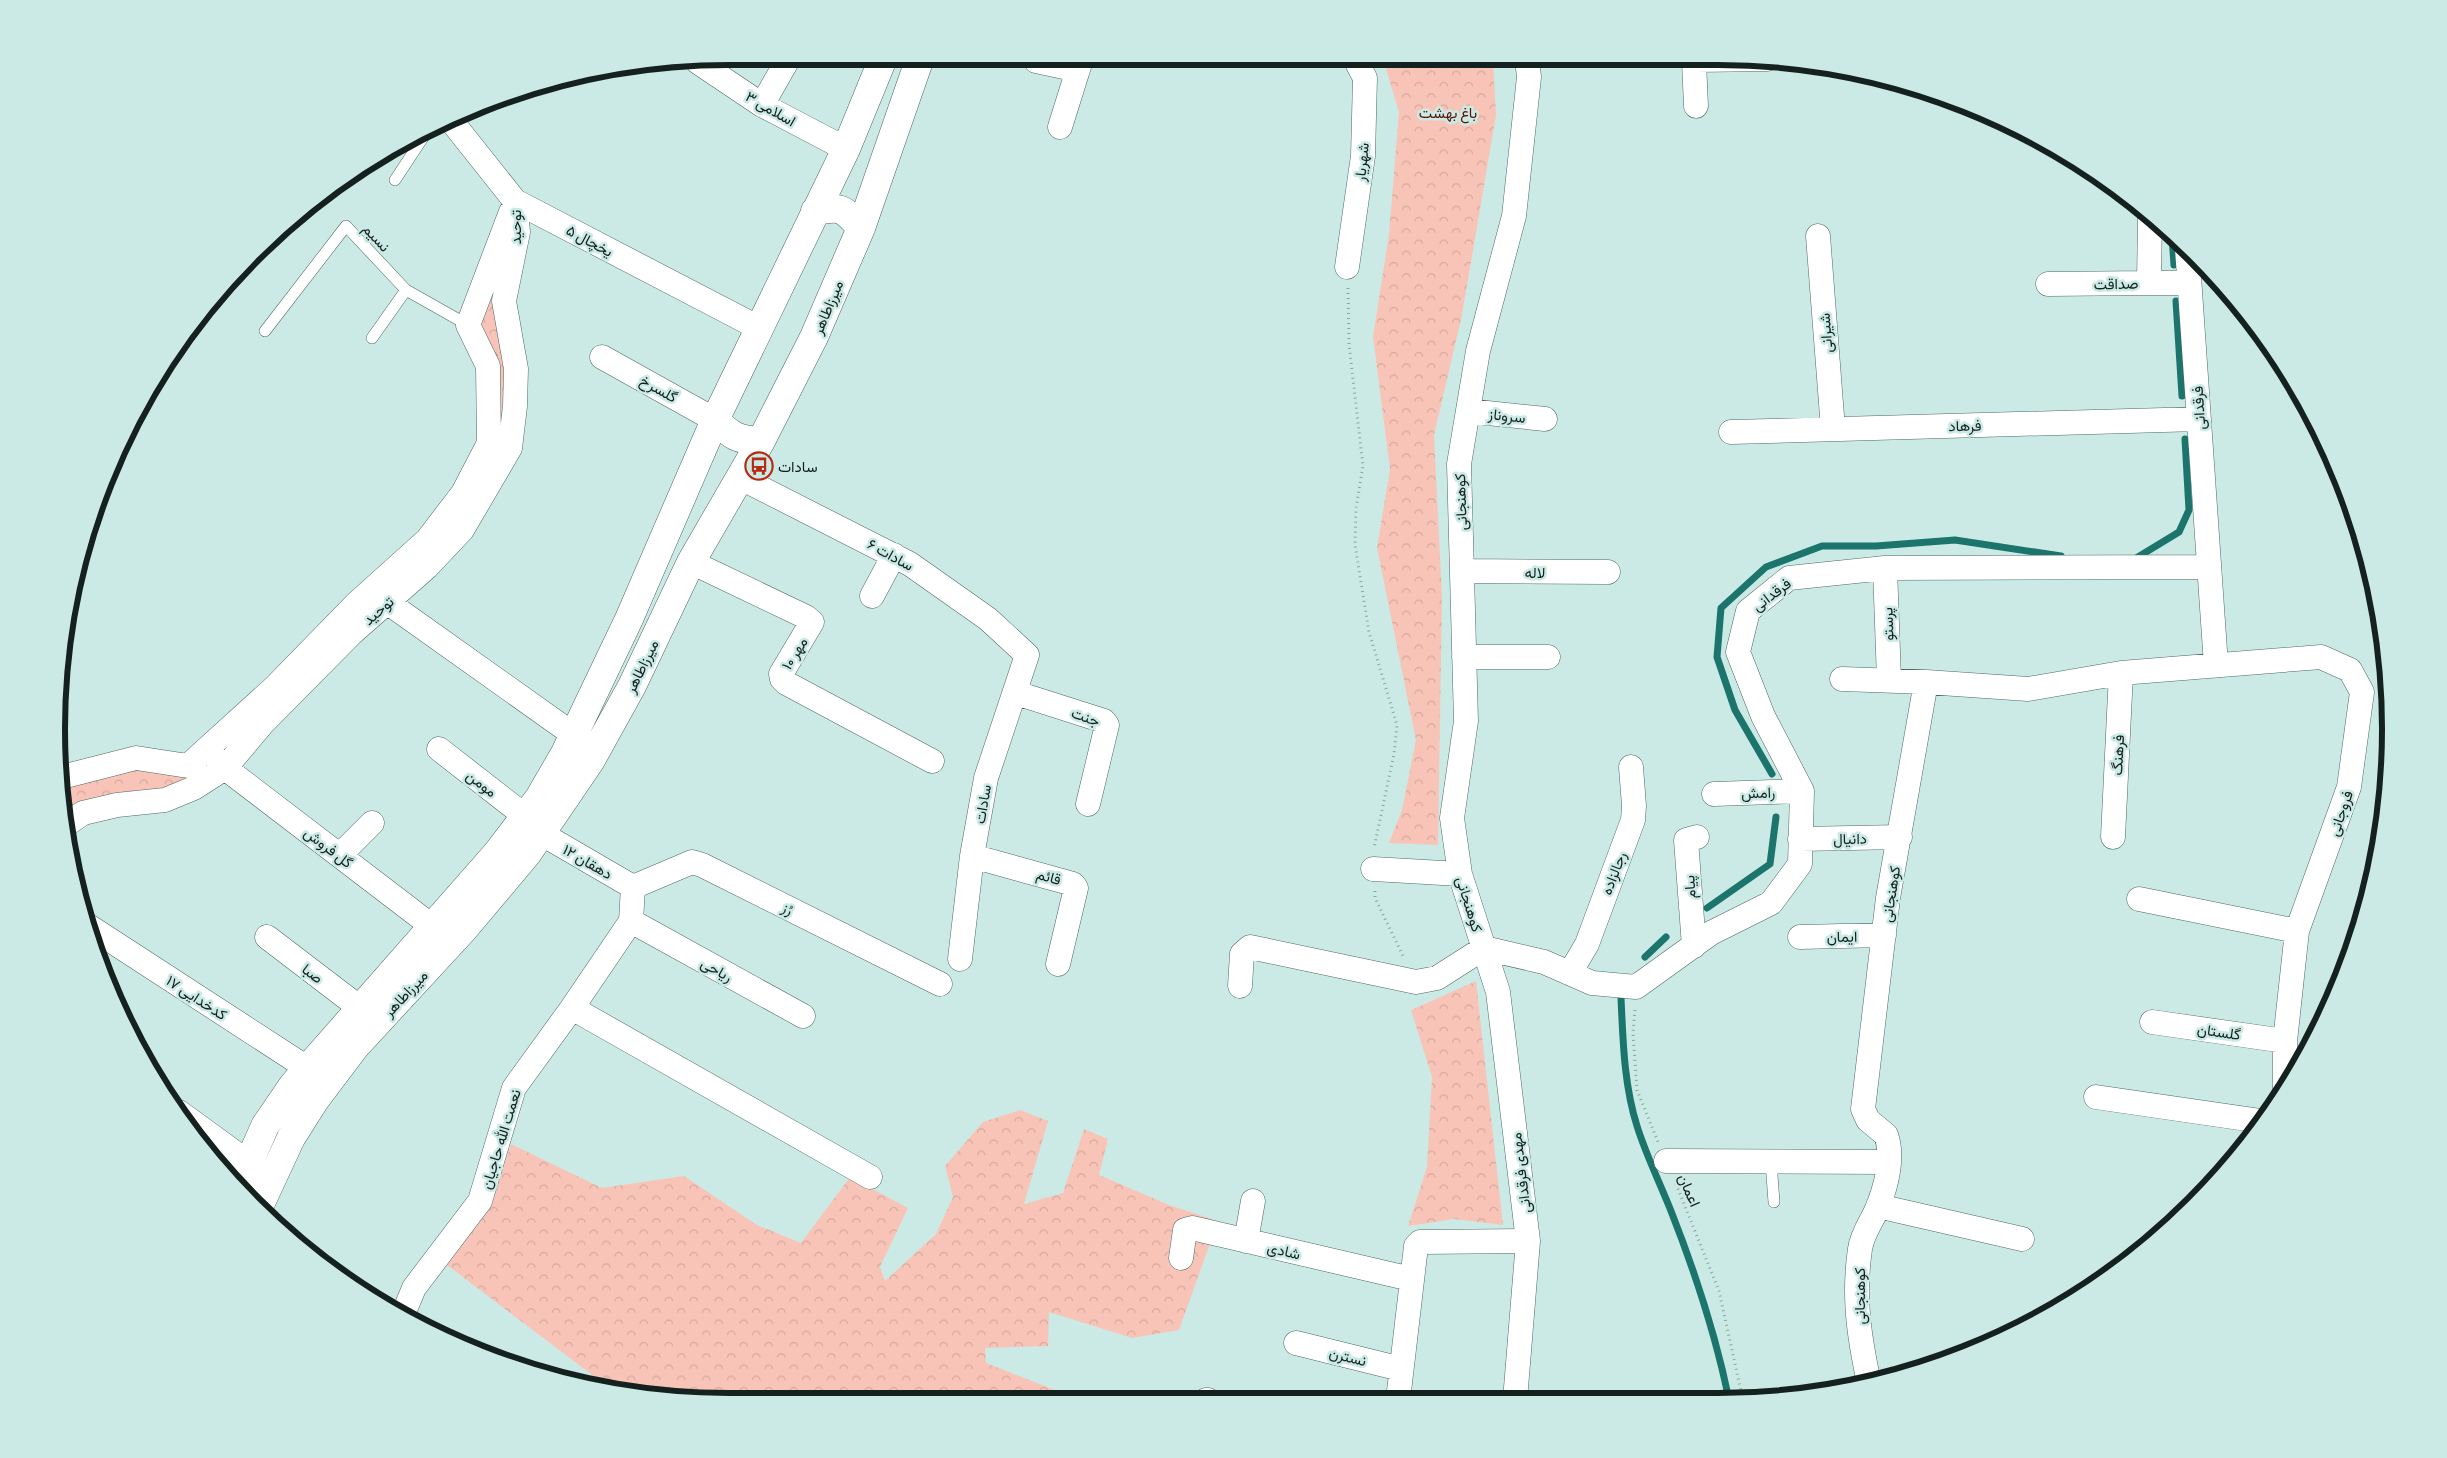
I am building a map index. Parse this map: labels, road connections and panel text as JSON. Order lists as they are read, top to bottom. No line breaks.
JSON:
{"streets":{"main road":["میرزاطاهر"],"street":["اسلامی ۳","شهریار","توحید","یخچال ۵","صداقت","شیرانی","گلسرخ","فرقدانی","سروناز","فرهاد","کوهنجانی","سادات ۶","لاله","پرستو","مهر ۱۰","جنت","فرهنگ","مومن","رامش","سادات","فروجانی","دانیال","گل فروش","دهقان ۱۲","رجالزاده","قائم","پیام","رُز","ایمان","ریاحی","صبا","کدخدایی ۱۷","گلستان","نعمت الله حاجیان","مهدی فرقدانی","شادی","نسترن"],"lane":["نسیم"],"path":["اعمان"]},"crossings":[["اسلامی ۳","میرزاطاهر"],["توحید","نسیم"],["توحید","یخچال ۵"],["توحید","گل فروش"],["یخچال ۵","میرزاطاهر"],["میرزاطاهر","گلسرخ"],["میرزاطاهر","سادات ۶"],["میرزاطاهر","مهر ۱۰"],["میرزاطاهر","مومن"],["میرزاطاهر","گل فروش"],["میرزاطاهر","دهقان ۱۲"],["میرزاطاهر","صبا"],["میرزاطاهر","کدخدایی ۱۷"],["شیرانی","فرهاد"],["فرقدانی","فرهاد"],["فرقدانی","پرستو"],["فرقدانی","رامش"],["فرقدانی","فروجانی"],["فرقدانی","دانیال"],["فرقدانی","پیام"],["فرقدانی","اعمان"],["سروناز","کوهنجانی"],["کوهنجانی","لاله"],["کوهنجانی","دانیال"],["کوهنجانی","ایمان"],["کوهنجانی","مهدی فرقدانی"],["سادات ۶","سادات"],["جنت","سادات"],["مومن","دهقان ۱۲"],["سادات","قائم"],["فروجانی","گلستان"],["دهقان ۱۲","رُز"],["دهقان ۱۲","نعمت الله حاجیان"],["رُز","نعمت الله حاجیان"],["ریاحی","نعمت الله حاجیان"]],"parks":["باغ بهشت"],"places":{"bus stop":["سادات"]}}
